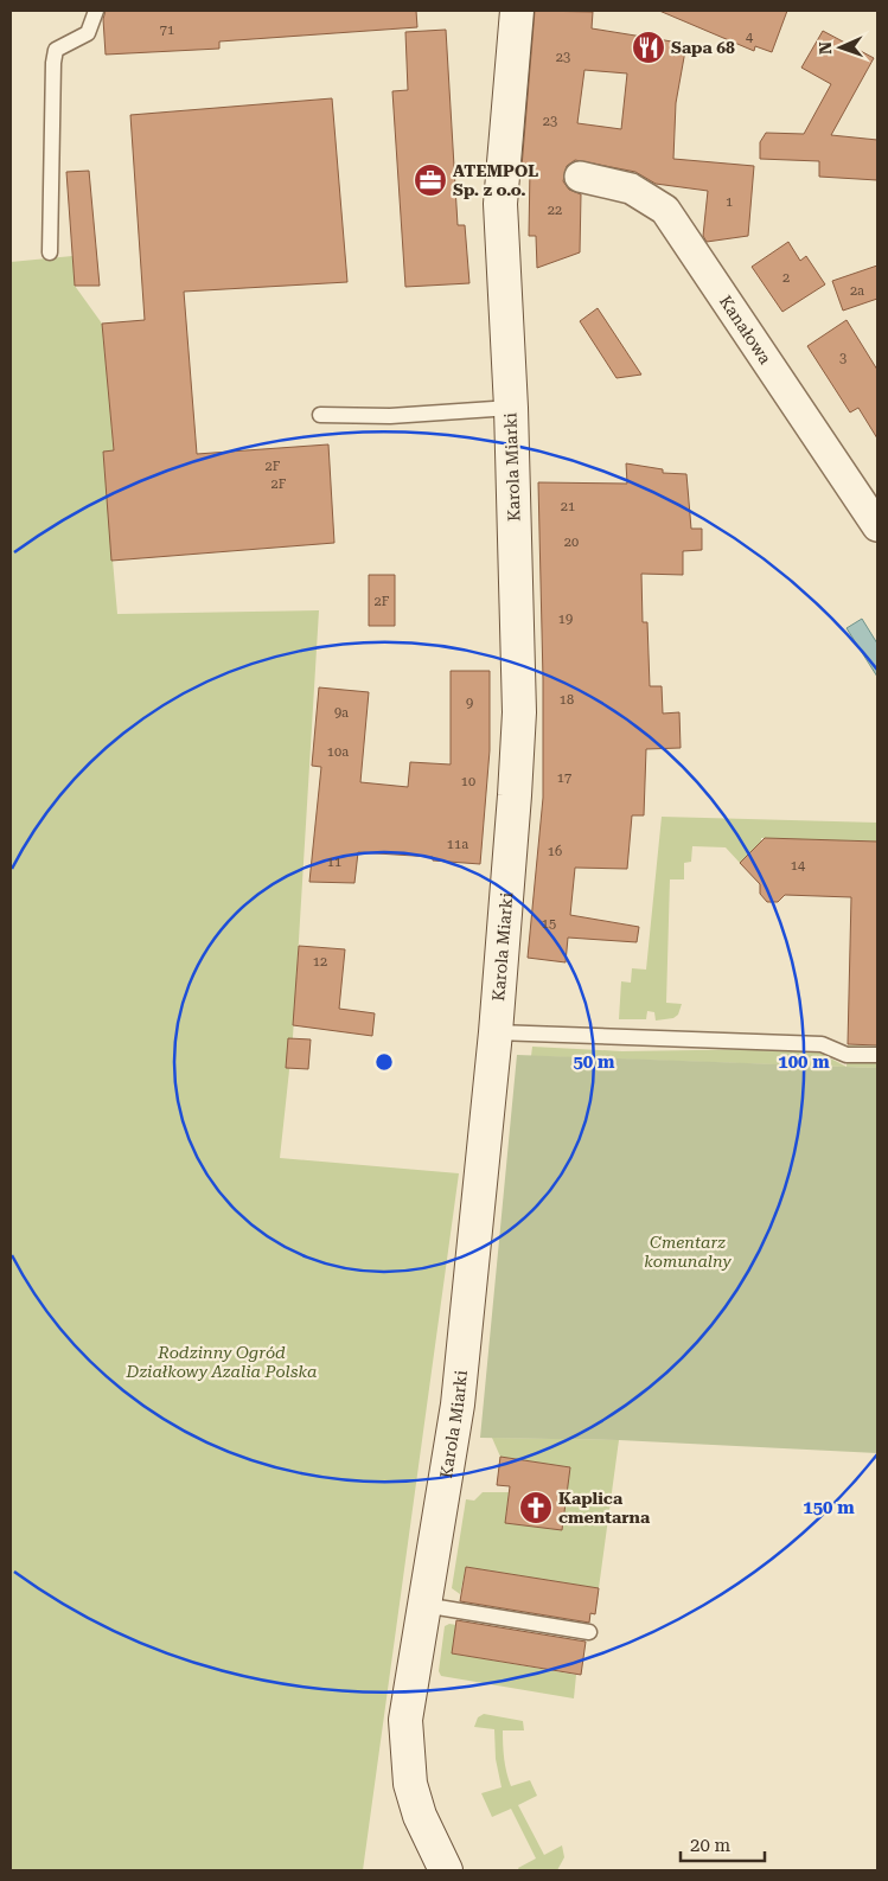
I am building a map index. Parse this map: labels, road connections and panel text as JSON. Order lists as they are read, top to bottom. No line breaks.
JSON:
{"streets":{"street":["Kanałowa","Karola Miarki"]},"parks":["Cmentarz komunalny","Rodzinny Ogród Działkowy Azalia Polska"],"places":{"restaurant":["Sapa 68"],"office":["ATEMPOL Sp. z o.o."],"church":["Kaplica cmentarna"]},"house_numbers":["71","4","23","23","1","22","2","2a","3","2F","2F","21","20","2F","19","18","9","9a","10a","17","10","11a","16","11","14","15","12"],"scale_bar":"20 m","north":"left","rings":["50 m","100 m","150 m"]}
